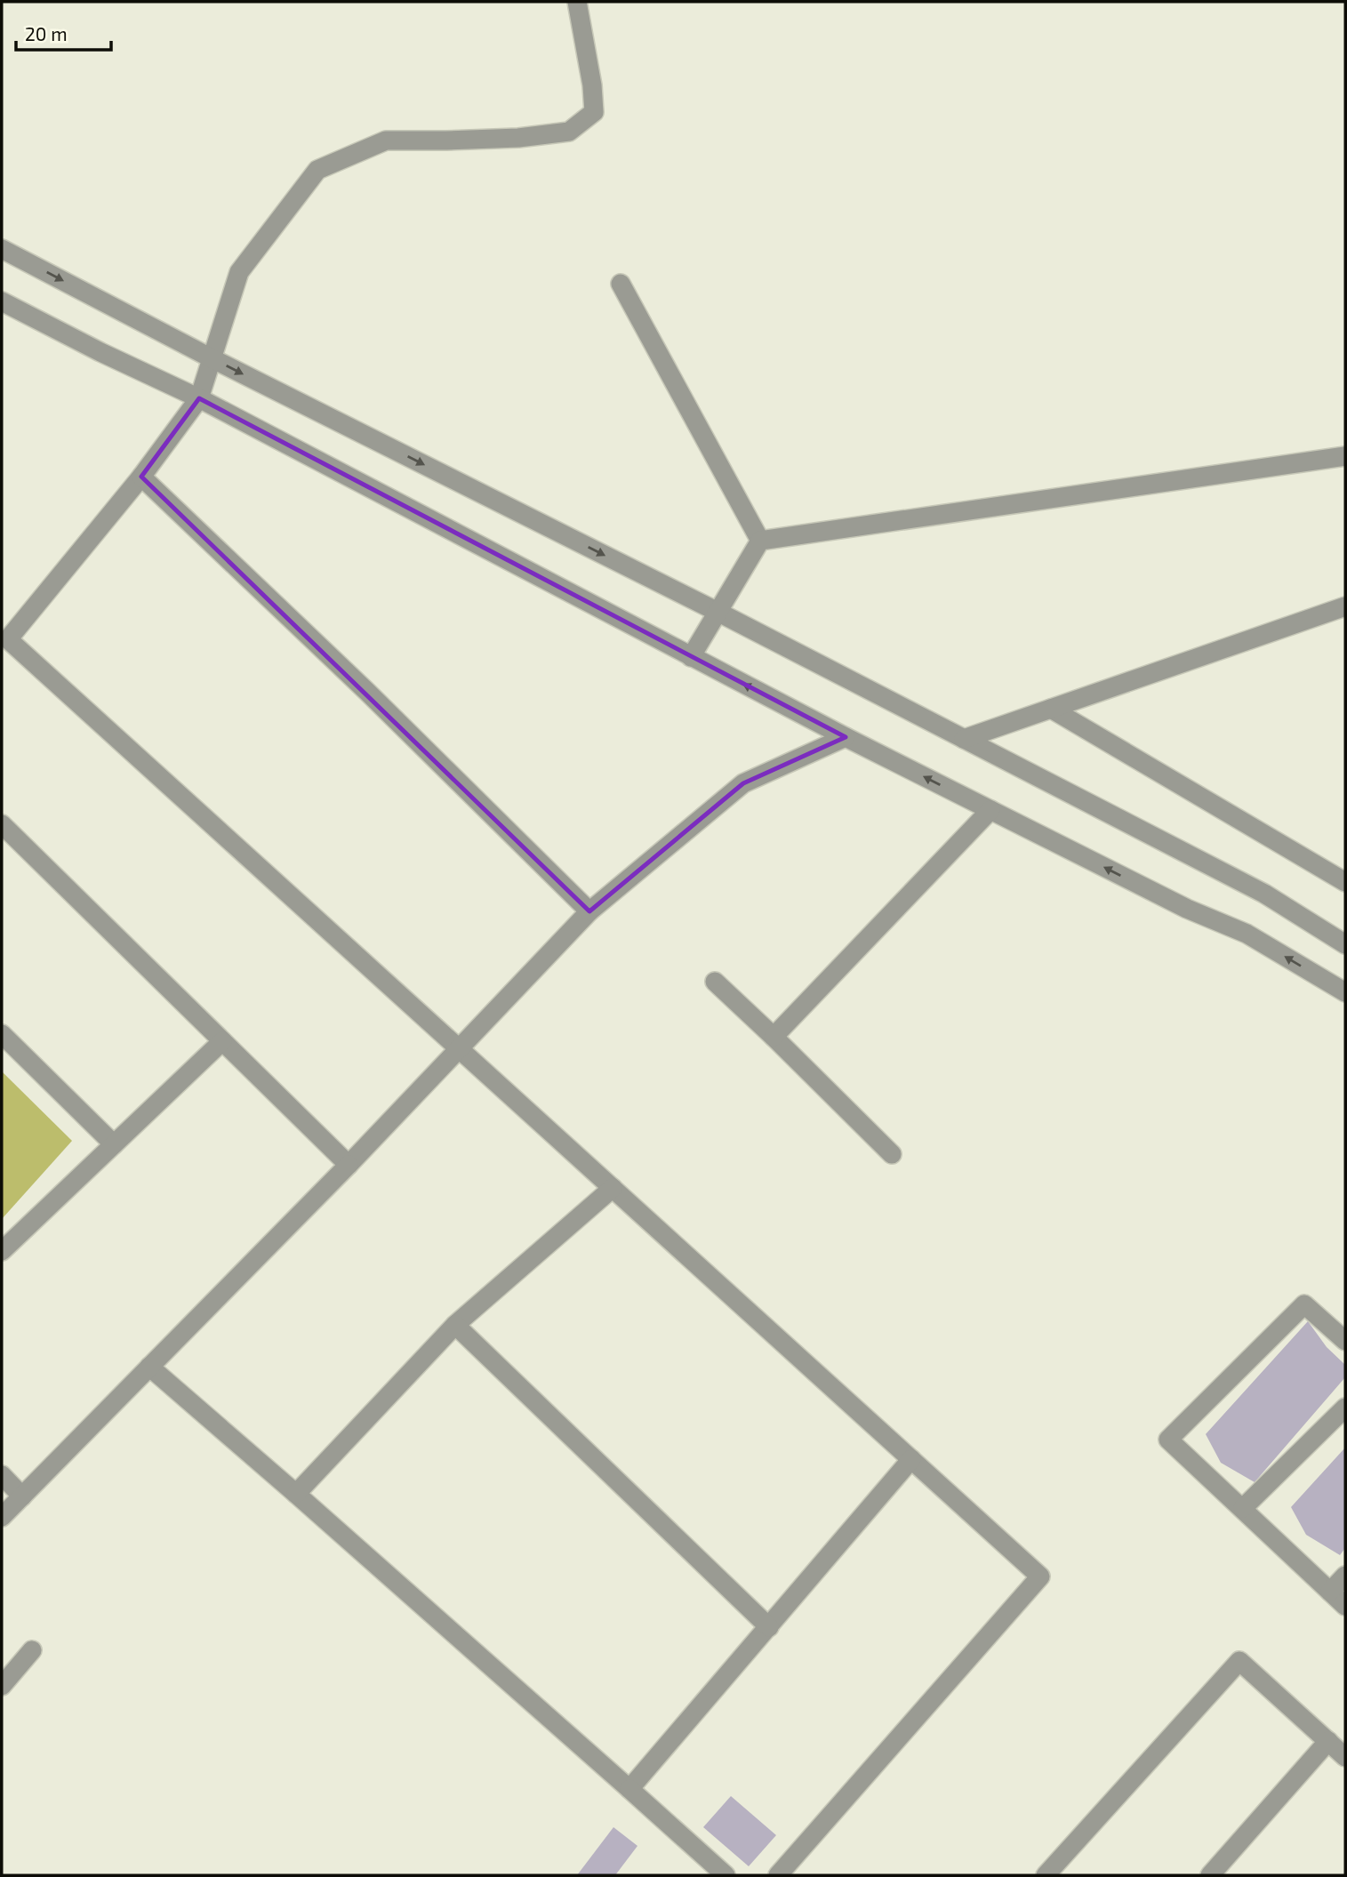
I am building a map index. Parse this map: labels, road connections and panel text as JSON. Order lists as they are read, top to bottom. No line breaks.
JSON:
{"scale_bar":"20 m"}
